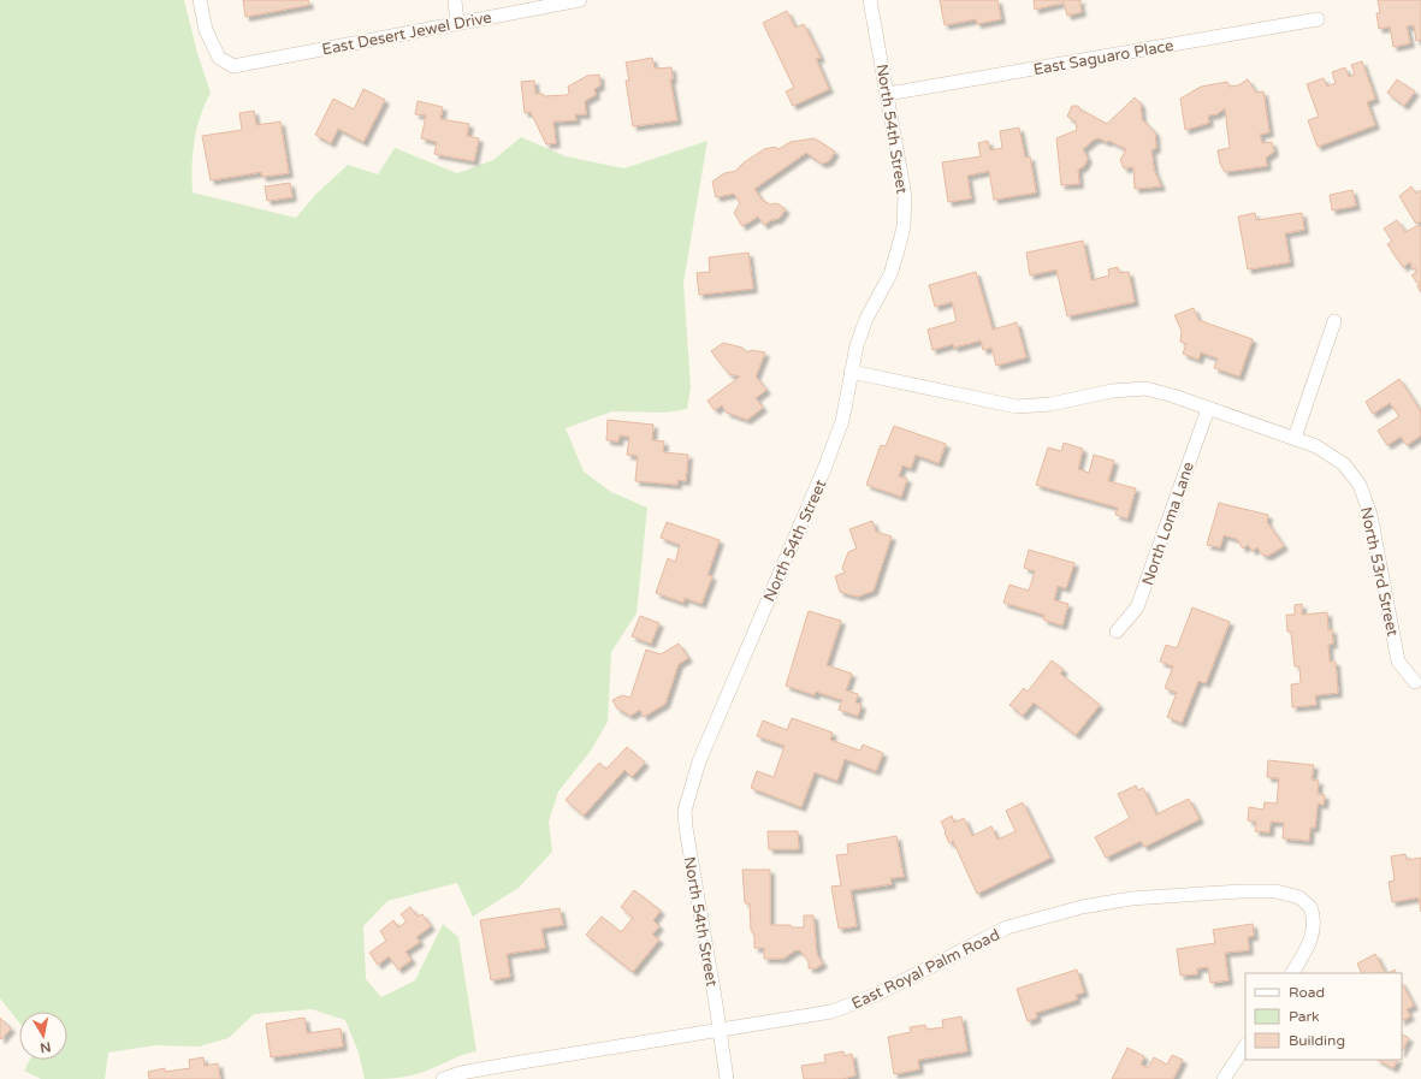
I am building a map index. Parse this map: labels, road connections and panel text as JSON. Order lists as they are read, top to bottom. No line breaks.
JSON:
{"streets":{"street":["East Desert Jewel Drive","East Saguaro Place","North 54th Street","North Loma Lane","North 53rd Street","East Royal Palm Road"]},"crossings":[["East Saguaro Place","North 54th Street"],["North 54th Street","North 53rd Street"],["North 54th Street","East Royal Palm Road"],["North Loma Lane","North 53rd Street"]],"legend":["Road","Park","Building"],"north":"bottom"}
